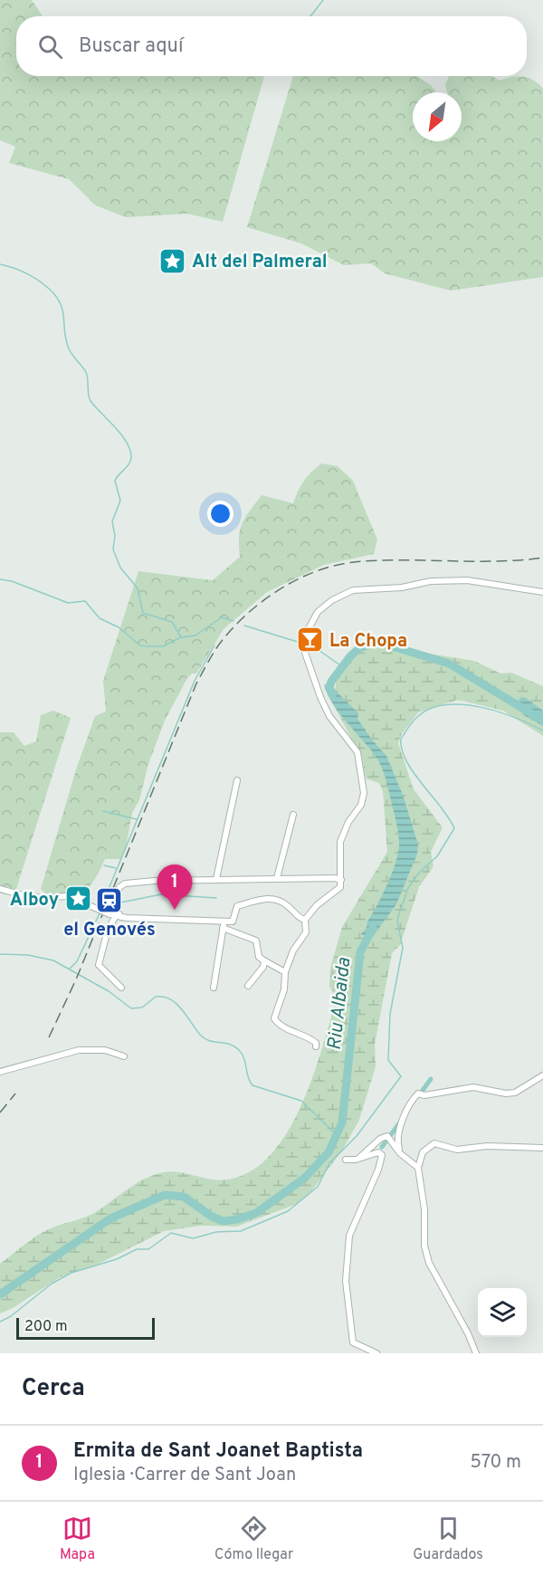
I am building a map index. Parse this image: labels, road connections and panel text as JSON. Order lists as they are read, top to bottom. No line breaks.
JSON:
{"water":["Riu Albaida"],"places":{"place":["Alt del Palmeral","Alboy"],"bar":["La Chopa"],"station":["el Genovés"]},"scale_bar":"200 m","north":"bottom left","page":{"search":"Buscar aquí","pins":"1","scale":"200 m","heading":"Cerca","list":[{"mark":"1","name":"Ermita de Sant Joanet Baptista","note":"Iglesia · Carrer de Sant Joan","value":"570 m"}],"nav":["Mapa","Cómo llegar","Guardados"]}}
